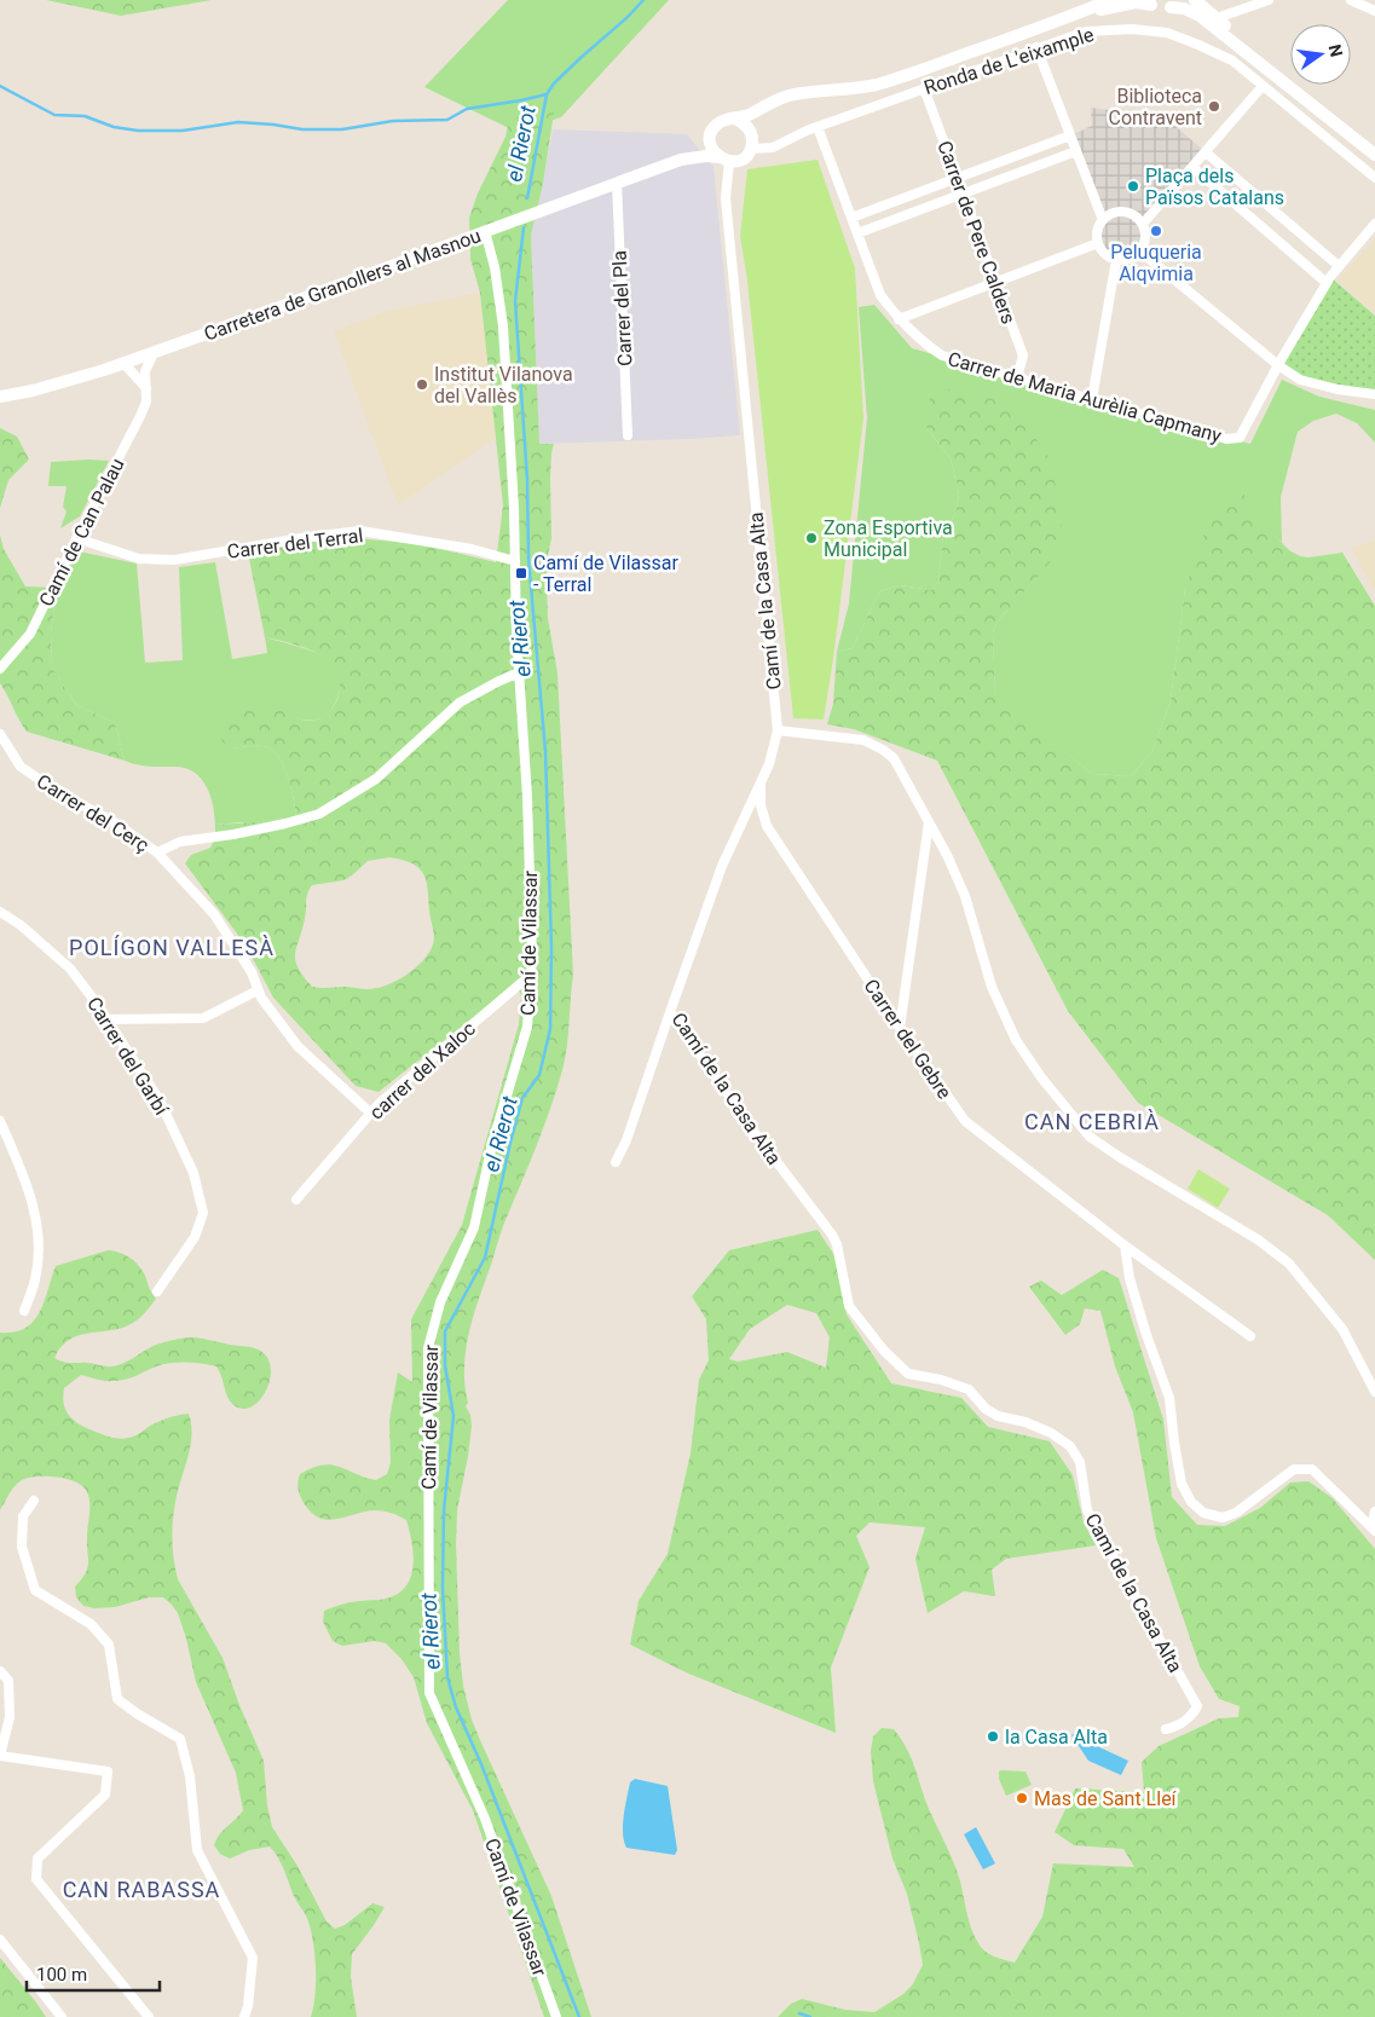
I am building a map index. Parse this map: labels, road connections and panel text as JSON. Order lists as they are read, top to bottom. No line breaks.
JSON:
{"streets":{"main road":["Carretera de Granollers al Masnou"],"street":["Ronda de L'eixample","Carrer de Pere Calders","Carrer del Pla","Carrer de Maria Aurèlia Capmany","Camí de Can Palau","Carrer del Terral","Camí de la Casa Alta","Carrer del Cerç","Camí de Vilassar","Carrer del Gebre","Carrer del Garbí","carrer del Xaloc"]},"crossings":[["Ronda de L'eixample","Carrer de Pere Calders"],["Ronda de L'eixample","Carretera de Granollers al Masnou"],["Ronda de L'eixample","Carrer de Maria Aurèlia Capmany"],["Ronda de L'eixample","Camí de la Casa Alta"],["Carrer de Pere Calders","Carrer de Maria Aurèlia Capmany"],["Carretera de Granollers al Masnou","Carrer del Pla"],["Carretera de Granollers al Masnou","Camí de Can Palau"],["Carretera de Granollers al Masnou","Camí de la Casa Alta"],["Carretera de Granollers al Masnou","Camí de Vilassar"],["Camí de Can Palau","Carrer del Terral"],["Carrer del Terral","Camí de Vilassar"],["Camí de la Casa Alta","Carrer del Gebre"],["Carrer del Cerç","carrer del Xaloc"],["Camí de Vilassar","carrer del Xaloc"]],"districts":["POLÍGON VALLESÀ","CAN CEBRIÀ","CAN RABASSA"],"water":["el Rierot"],"places":{"other":["Biblioteca Contravent","Plaça dels Països Catalans","Peluqueria Alqvimia","Institut Vilanova del Vallès","Zona Esportiva Municipal","la Casa Alta","Mas de Sant Lleí"],"transit":["Camí de Vilassar - Terral"]},"scale_bar":"100 m","north":"right"}
